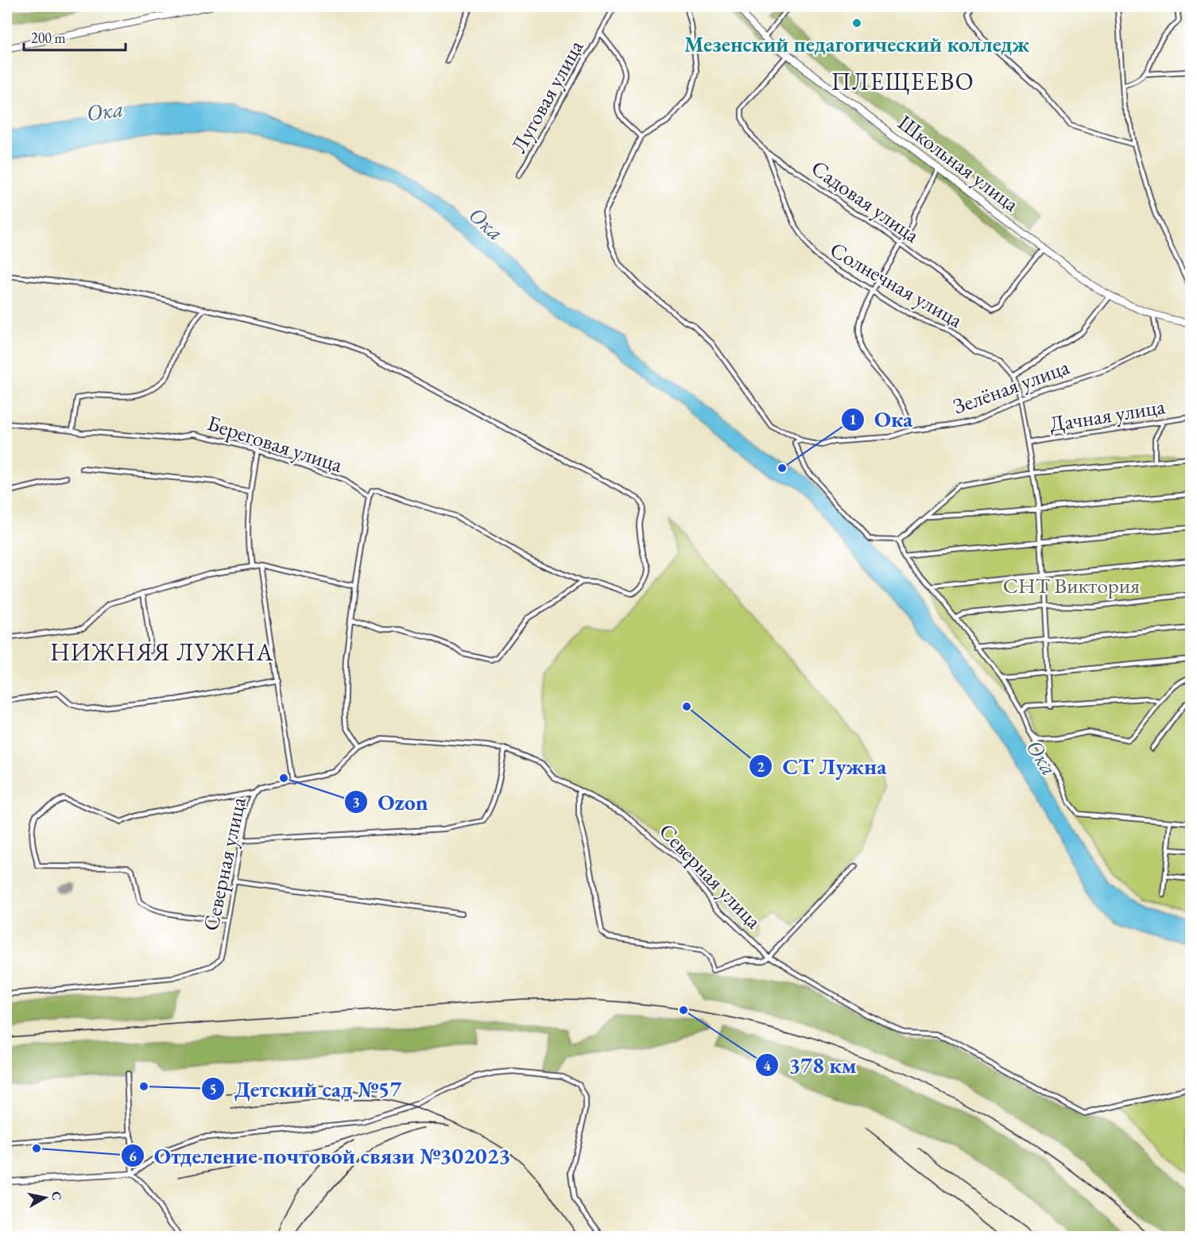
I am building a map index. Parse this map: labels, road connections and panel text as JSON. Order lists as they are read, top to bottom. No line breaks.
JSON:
{"streets":{"main road":["Школьная улица"],"street":["Луговая улица","Садовая улица","Солнечная улица","Зелёная улица","Дачная улица","Береговая улица","Северная улица"]},"crossings":[["Школьная улица","Садовая улица"],["Школьная улица","Зелёная улица"],["Садовая улица","Солнечная улица"]],"districts":["ПЛЕЩЕЕВО","НИЖНЯЯ ЛУЖНА"],"water":["Ока"],"parks":["СНТ Виктория"],"places":["Мезенский педагогический колледж","Ока","СТ Лужна","Ozon","378 км","Детский сад №57","Отделение почтовой связи №302023"],"scale_bar":"200 m","north":"right"}
